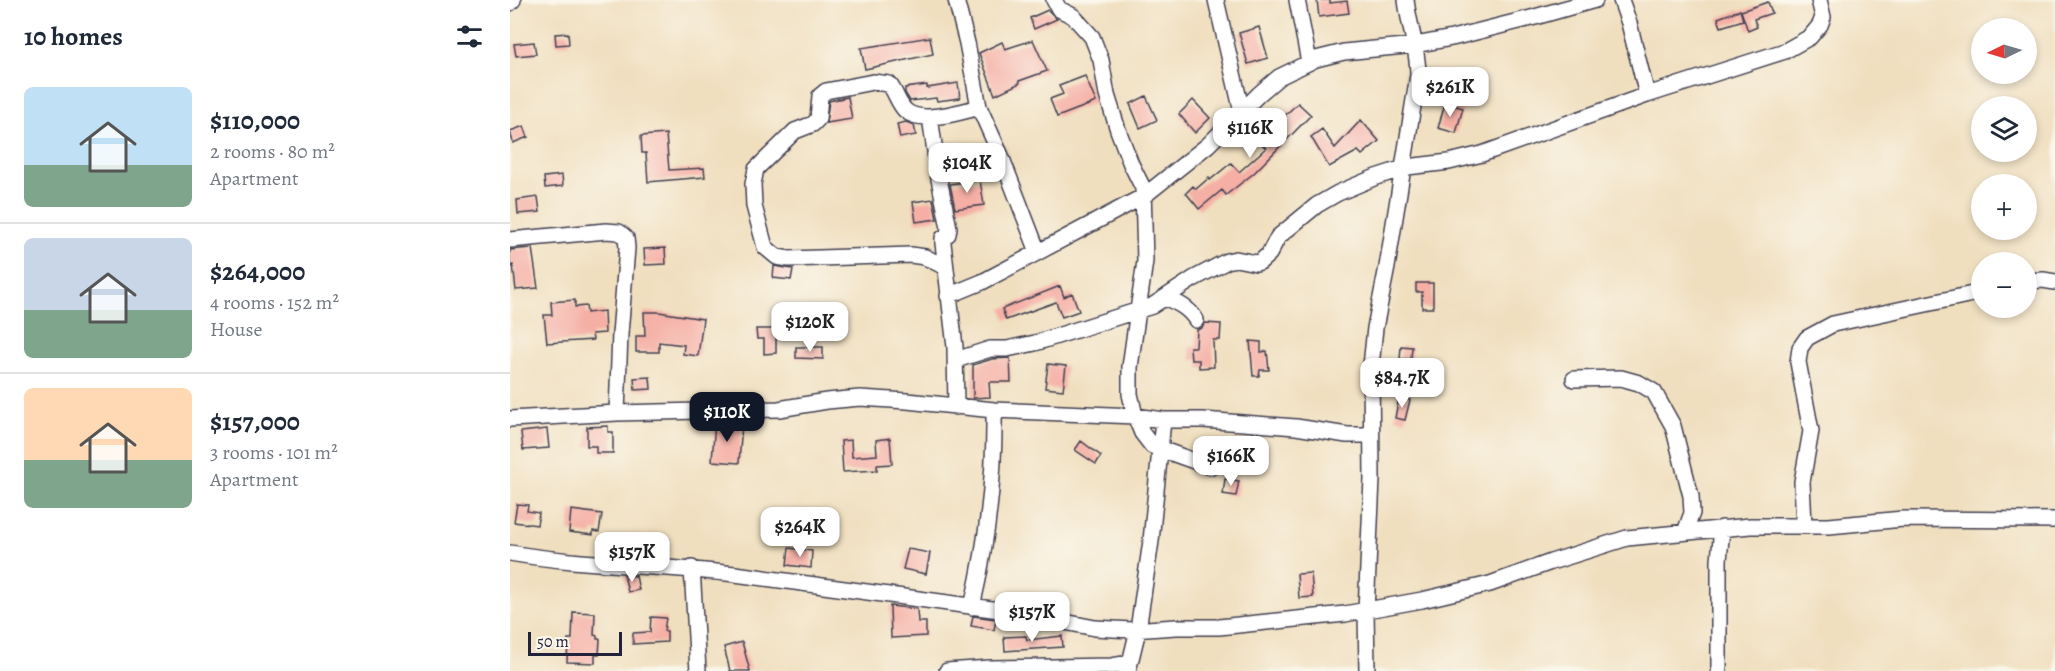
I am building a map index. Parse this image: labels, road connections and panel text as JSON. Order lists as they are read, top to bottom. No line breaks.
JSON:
{"scale_bar":"50 m","north":"left","page":{"heading":"10 homes","map_buttons":["+","−"],"price":["$261K","$116K","$104K","$120K","$84.7K","$110K","$166K","$264K","$157K","$157K"],"list":[{"name":"$110,000","note":"2 rooms · 80 m² · Apartment"},{"name":"$264,000","note":"4 rooms · 152 m² · House"},{"name":"$157,000","note":"3 rooms · 101 m² · Apartment"}],"scale":"50 m"}}
